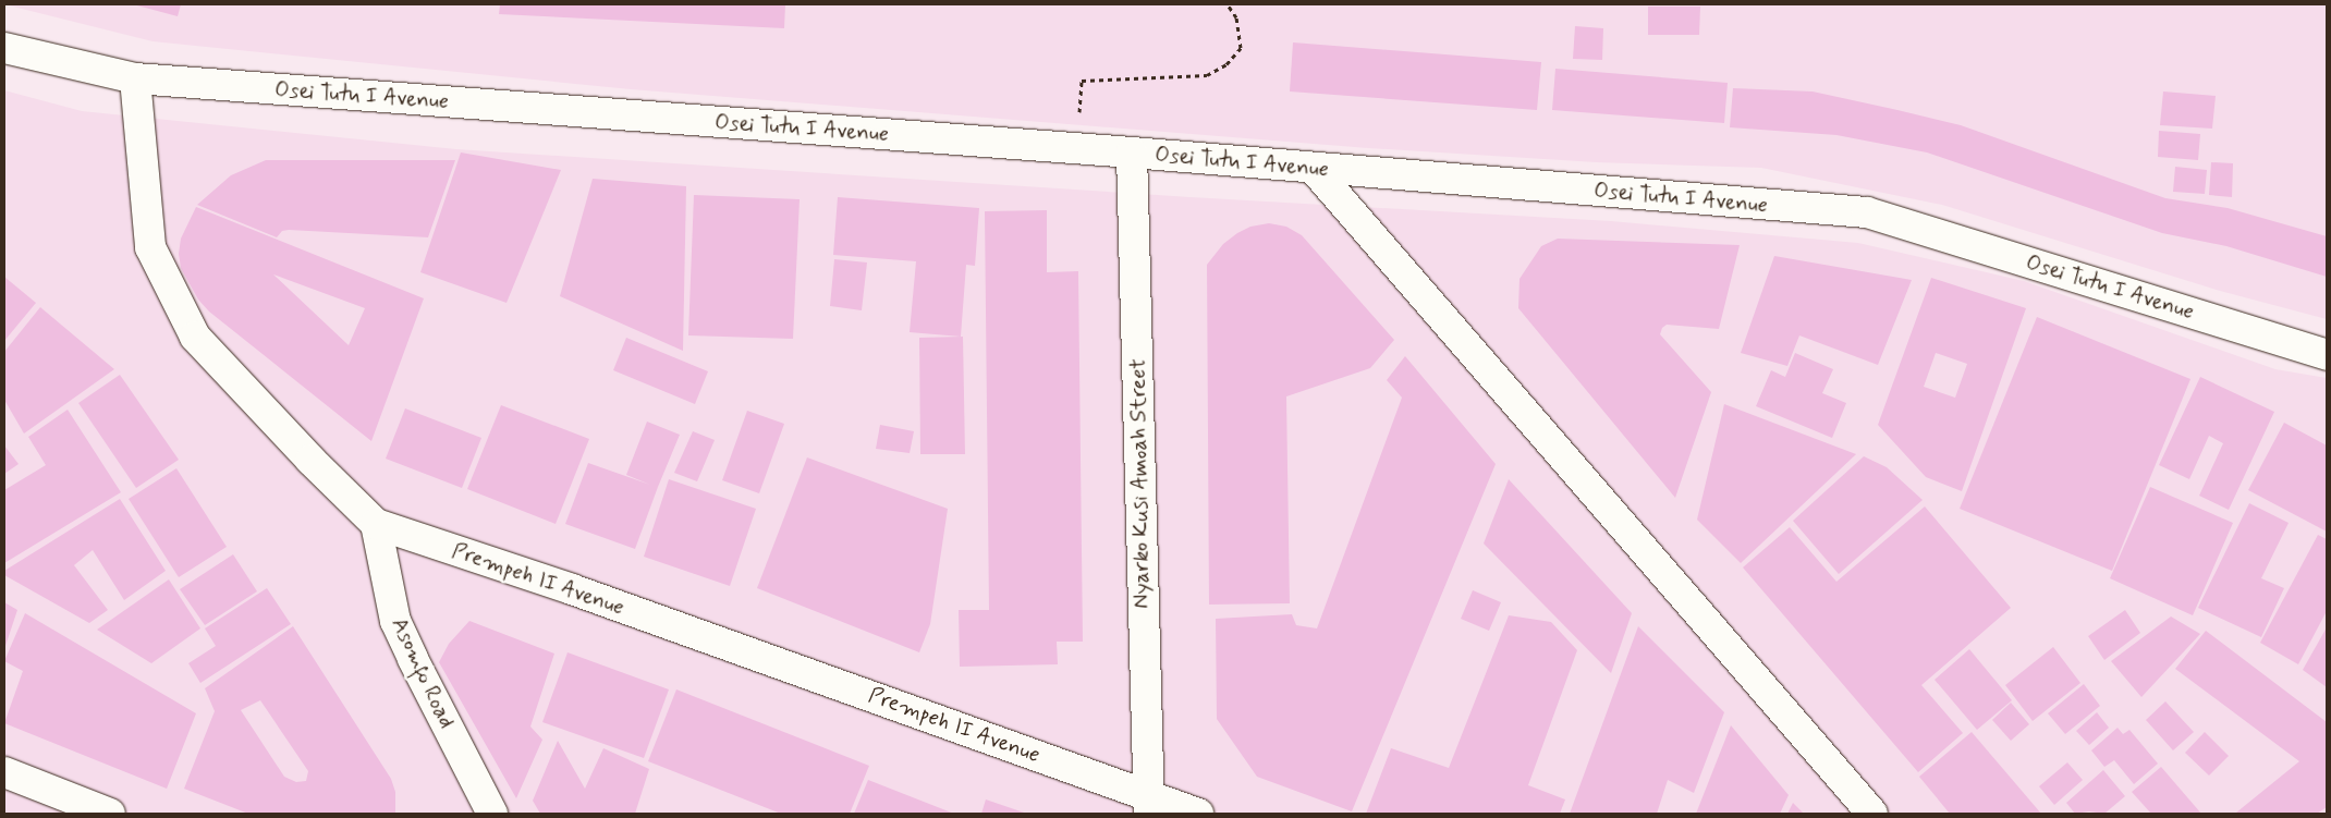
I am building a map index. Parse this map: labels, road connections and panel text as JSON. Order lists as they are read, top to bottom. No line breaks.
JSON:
{"streets":{"street":["Osei Tutu I Avenue","Nyarko Kusi Amoah Street","Prempeh II Avenue","Asomfo Road"]},"crossings":[["Osei Tutu I Avenue","Nyarko Kusi Amoah Street"],["Osei Tutu I Avenue","Prempeh II Avenue"],["Nyarko Kusi Amoah Street","Prempeh II Avenue"],["Prempeh II Avenue","Asomfo Road"]]}
